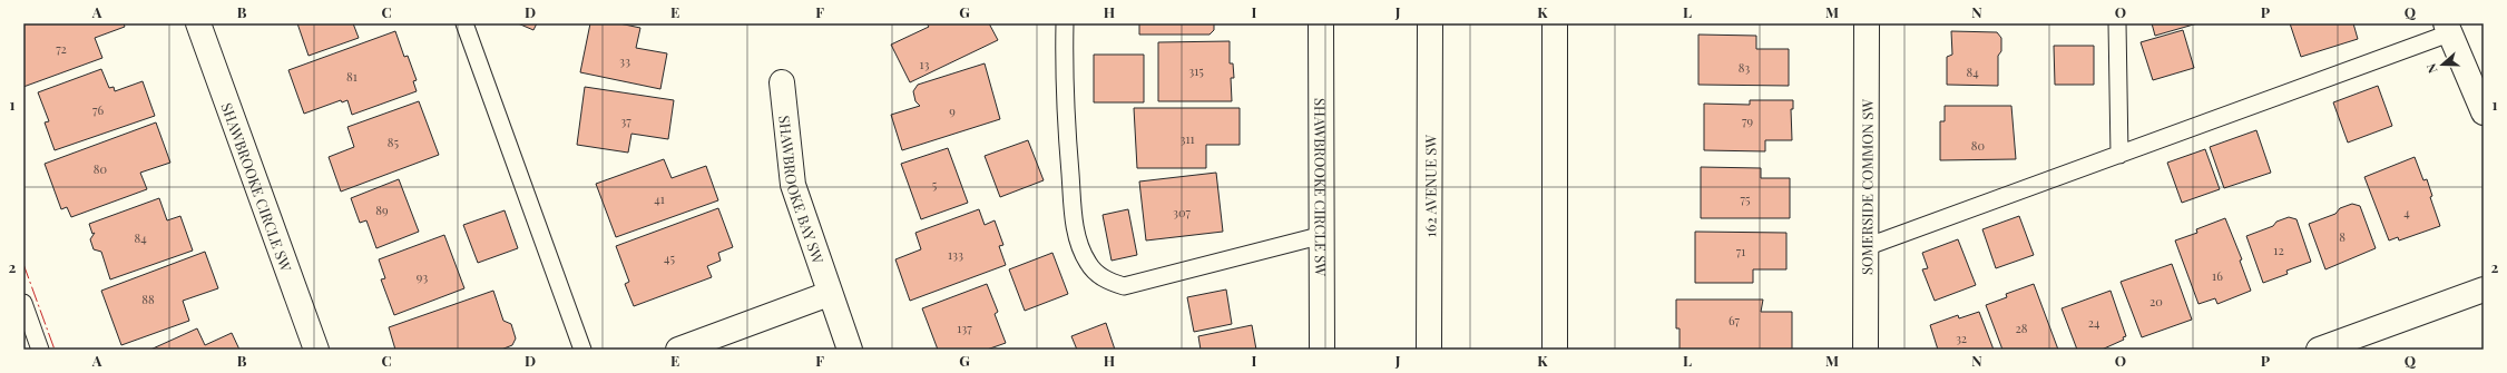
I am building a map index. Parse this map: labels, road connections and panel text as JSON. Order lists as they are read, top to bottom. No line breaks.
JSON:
{"streets":{"street":["SHAWBROOKE CIRCLE SW","162 AVENUE SW","SOMERSIDE COMMON SW","SHAWBROOKE BAY SW"]},"house_numbers":["72","33","13","83","315","84","81","76","9","37","79","311","85","80","80","5","41","75","89","307","4","8","84","12","71","133","45","16","93","88","20","67","24","137","28","32"],"north":"left","grid":{"columns":["A","B","C","D","E","F","G","H","I","J","K","L","M","N","O","P","Q"],"rows":["1","2"]}}
